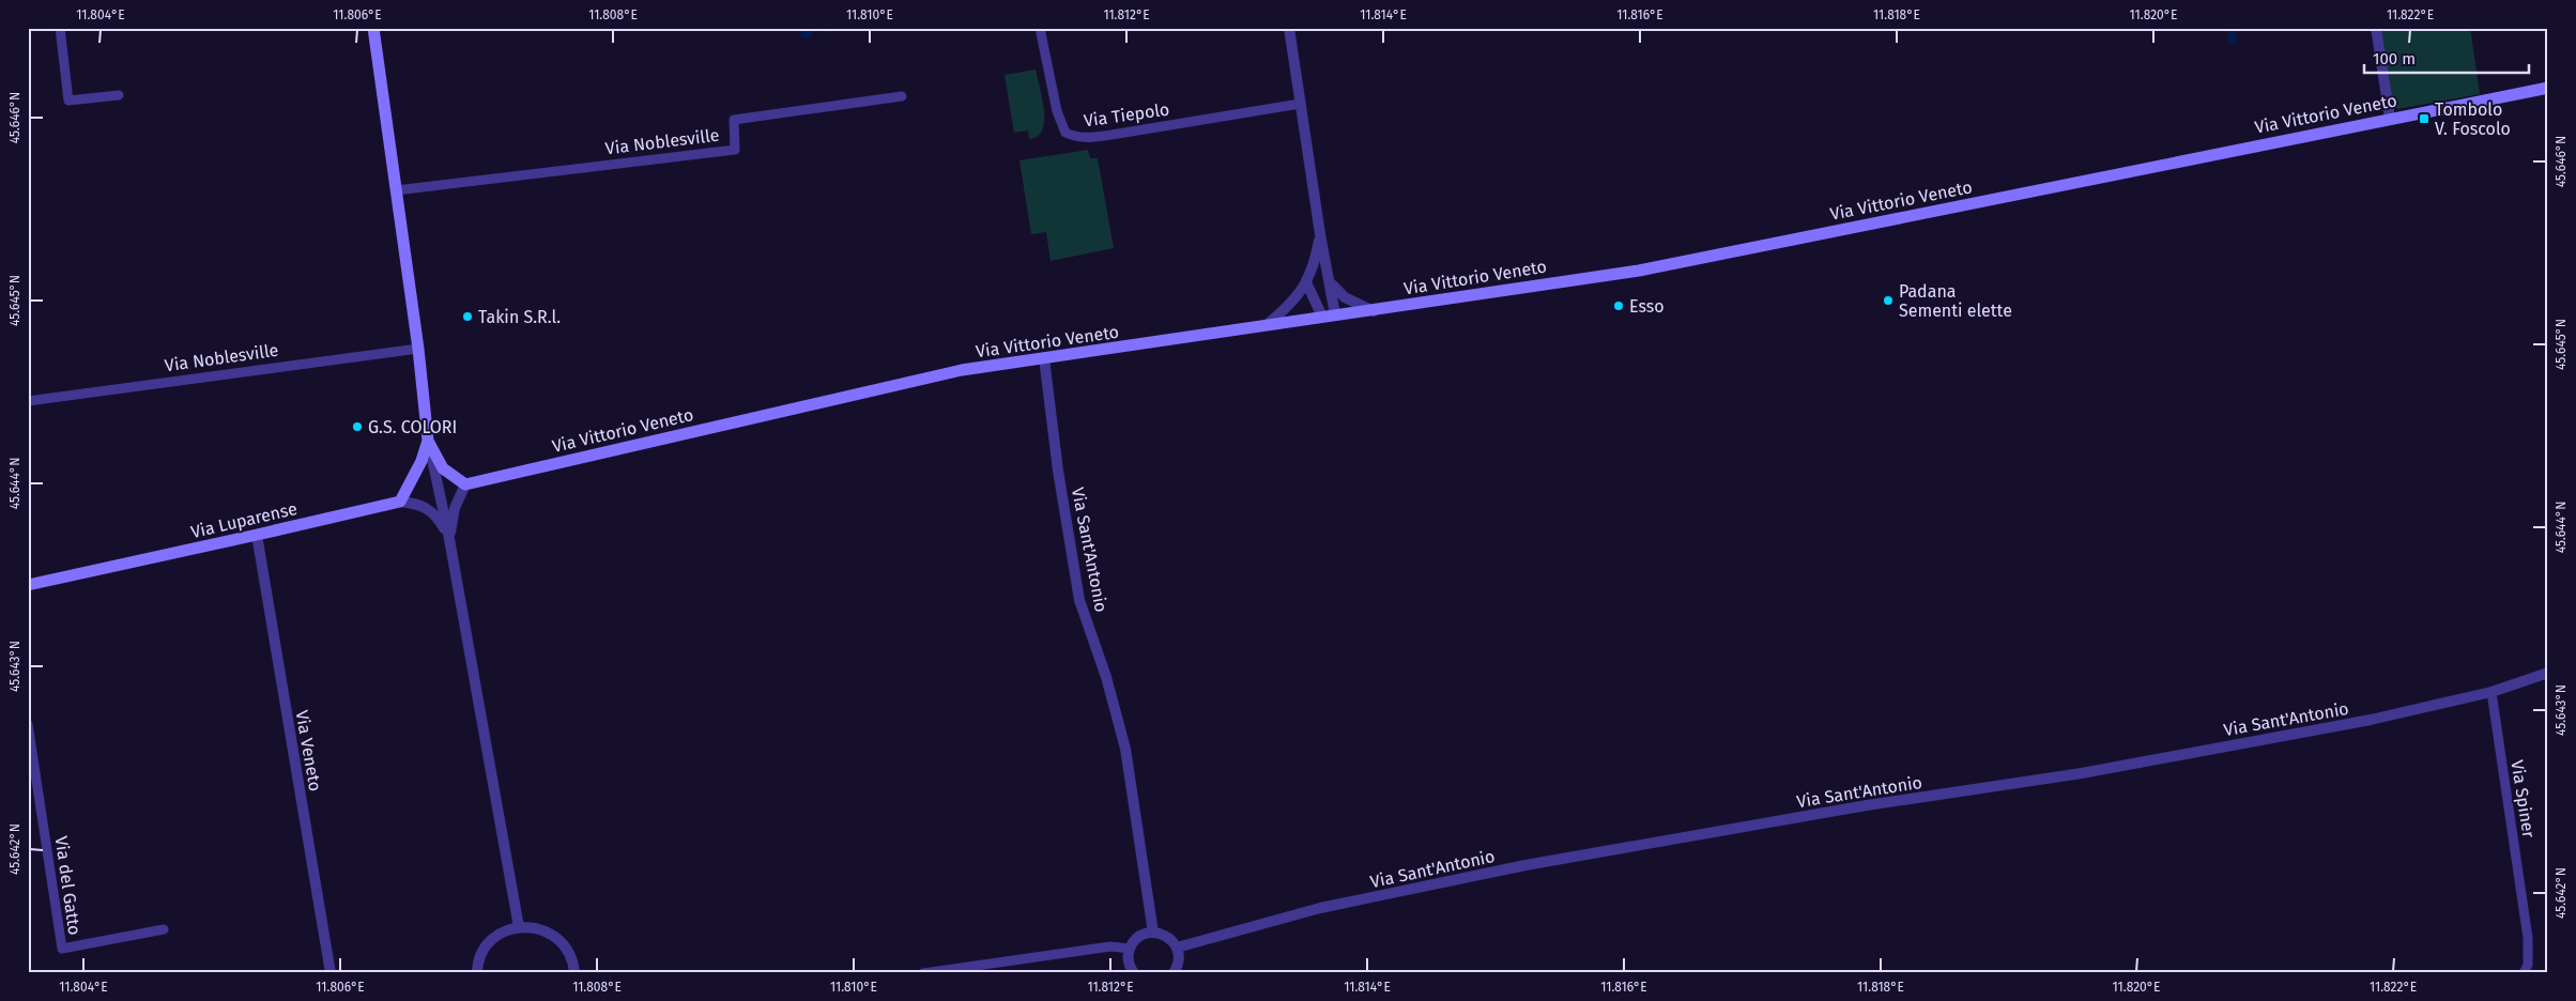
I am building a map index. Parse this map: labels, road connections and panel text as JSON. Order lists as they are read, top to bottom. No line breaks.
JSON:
{"streets":{"main road":["Via Vittorio Veneto","Via Luparense"],"street":["Via Tiepolo","Via Noblesville","Via Sant'Antonio","Via Veneto","Via Spiner","Via del Gatto"]},"crossings":[["Via Vittorio Veneto","Via Sant'Antonio"],["Via Luparense","Via Veneto"],["Via Sant'Antonio","Via Spiner"]],"places":{"transit":["Tombolo V. Foscolo"],"other":["Padana Sementi elette","Esso","Takin S.R.l.","G.S. COLORI"]},"scale_bar":"100 m","coordinates":["11.804°E","11.806°E","11.808°E","11.810°E","11.812°E","11.814°E","11.816°E","11.818°E","11.820°E","11.822°E","45.646°N","45.645°N","45.644°N","45.643°N","45.642°N"]}
